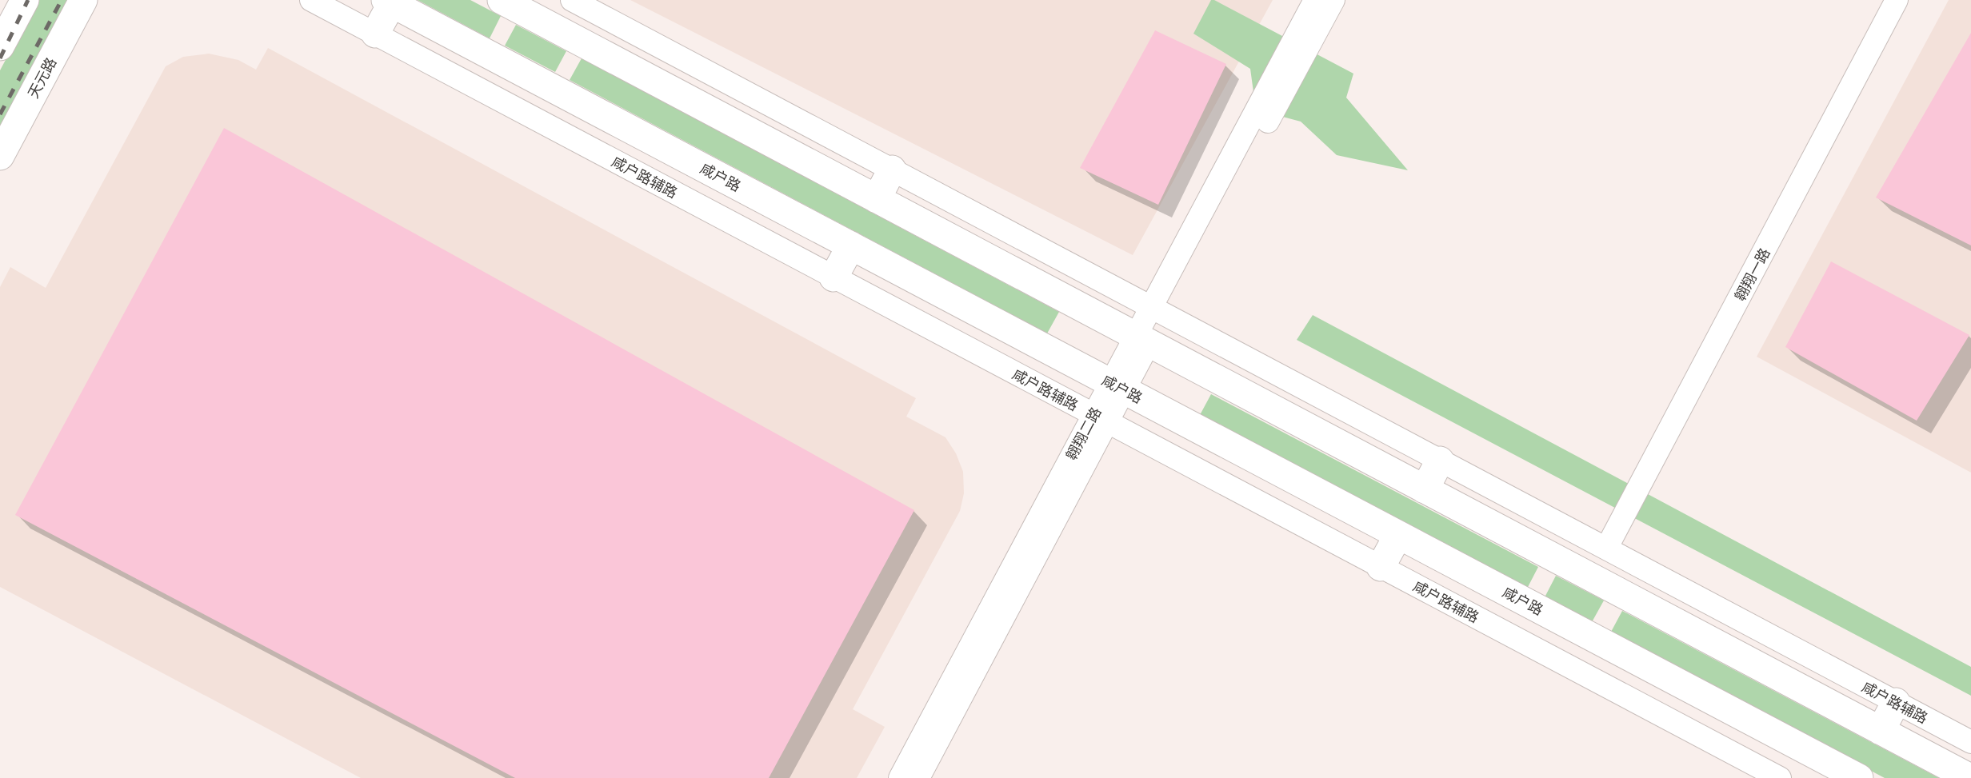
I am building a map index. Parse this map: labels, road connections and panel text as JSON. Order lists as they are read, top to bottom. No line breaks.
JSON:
{"streets":{"main road":["天元路","咸户路"],"street":["咸户路辅路","翱翔一路","翱翔二路"]},"crossings":[["咸户路辅路","翱翔一路"],["咸户路辅路","翱翔二路"],["咸户路","翱翔二路"]]}
